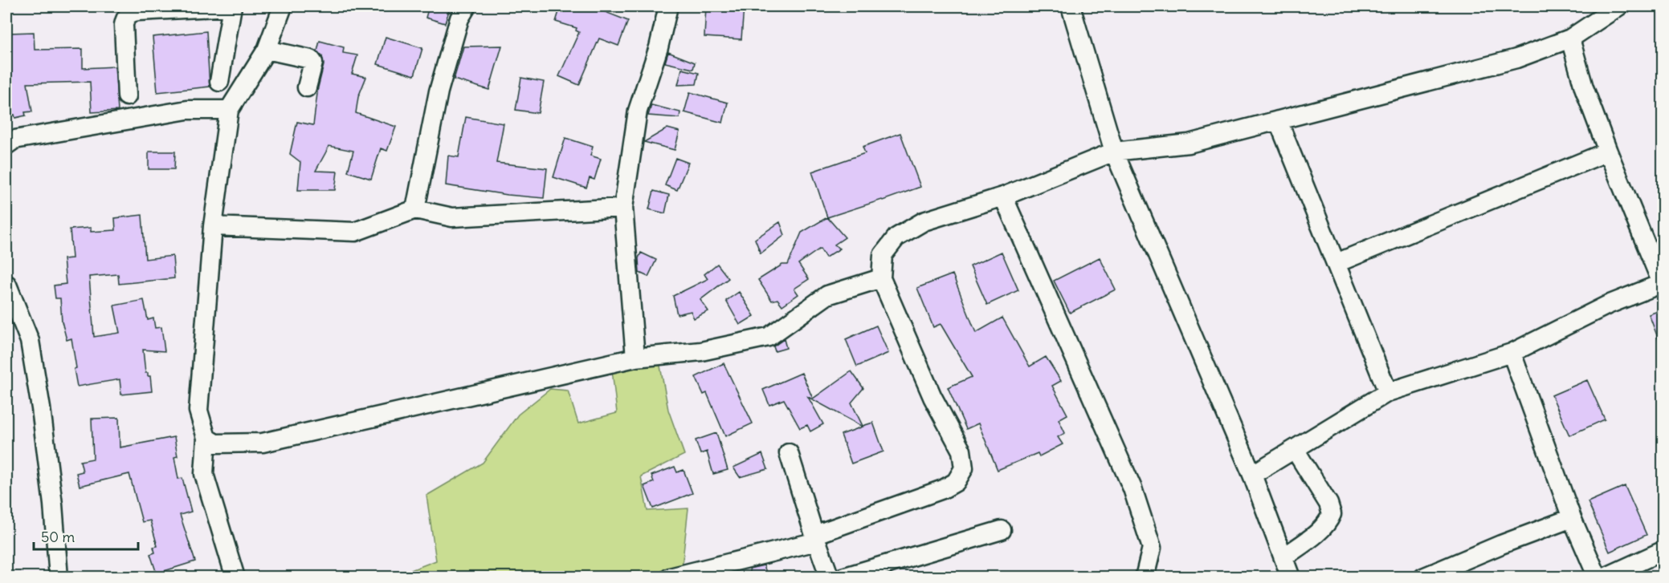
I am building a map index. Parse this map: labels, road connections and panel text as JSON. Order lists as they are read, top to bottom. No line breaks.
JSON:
{"scale_bar":"50 m"}
